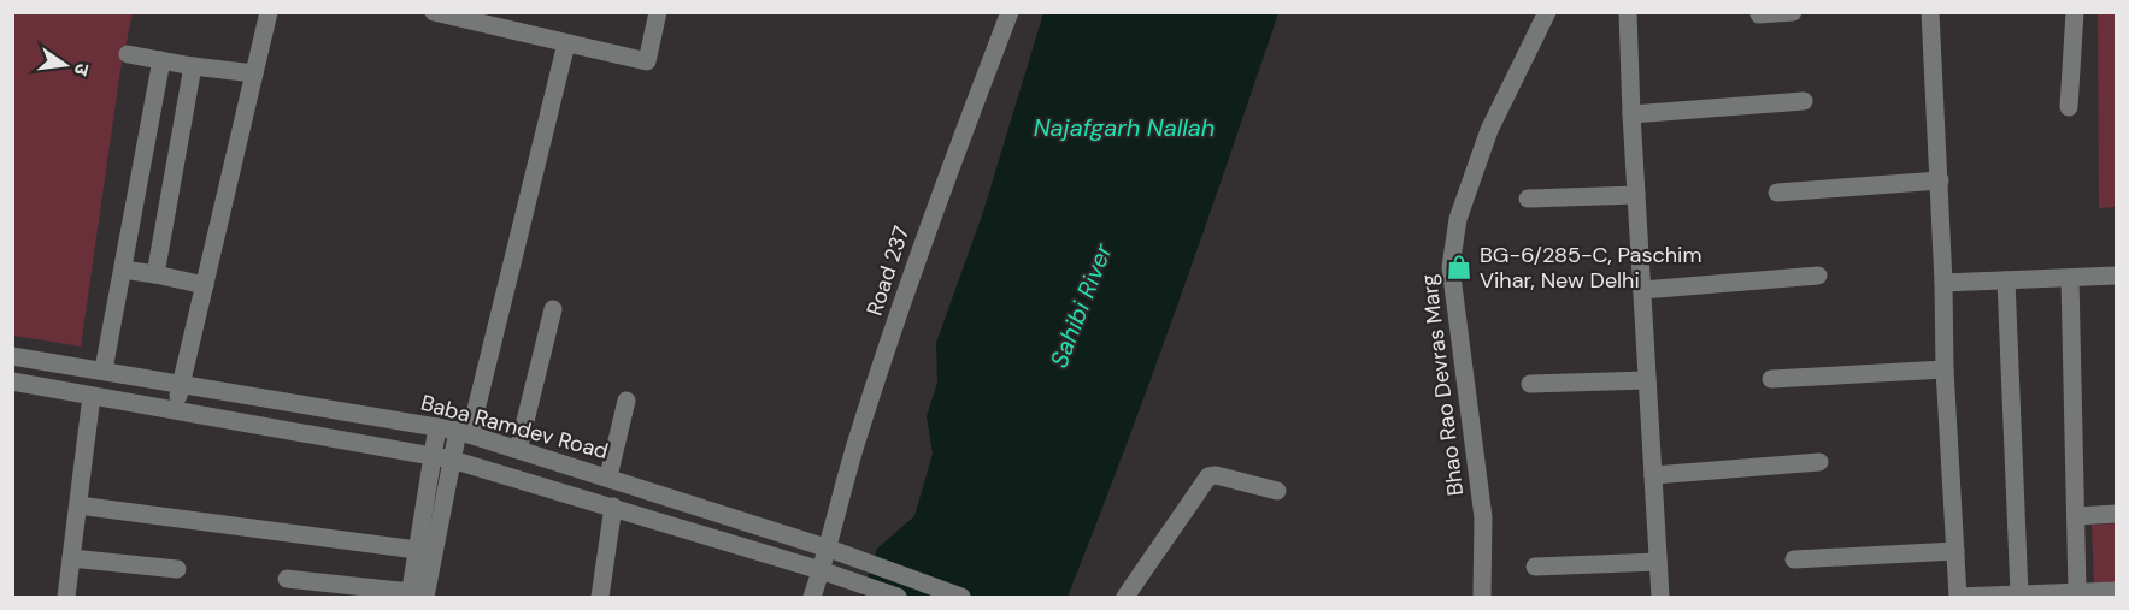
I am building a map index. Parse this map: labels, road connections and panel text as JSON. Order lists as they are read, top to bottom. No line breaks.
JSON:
{"streets":{"street":["Road 237","Bhao Rao Devras Marg","Baba Ramdev Road"]},"crossings":[["Road 237","Baba Ramdev Road"]],"water":["Najafgarh Nallah","Sahibi River"],"places":{"shop":["BG-6/285-C, Paschim Vihar, New Delhi"]},"north":"right"}
